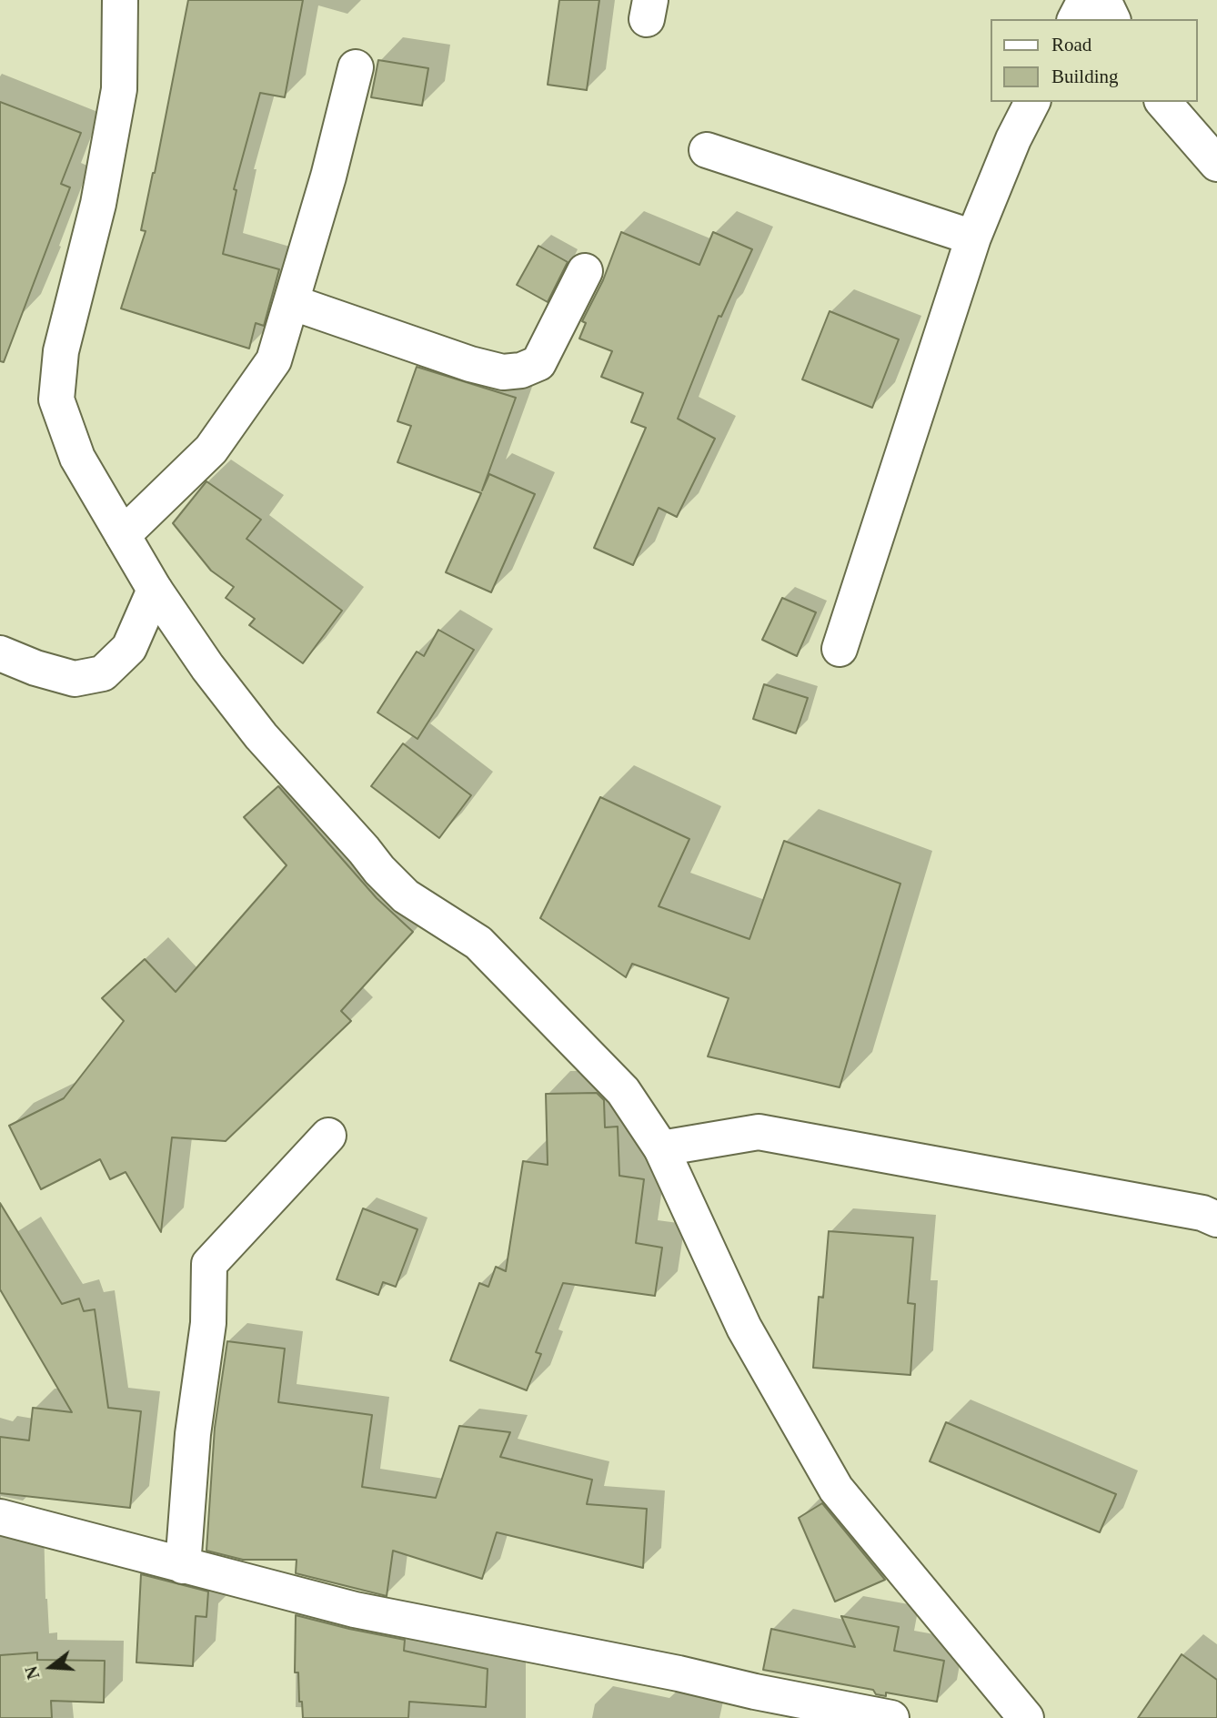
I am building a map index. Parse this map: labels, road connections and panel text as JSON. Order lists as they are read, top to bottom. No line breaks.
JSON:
{"legend":["Road","Building"],"north":"left"}
